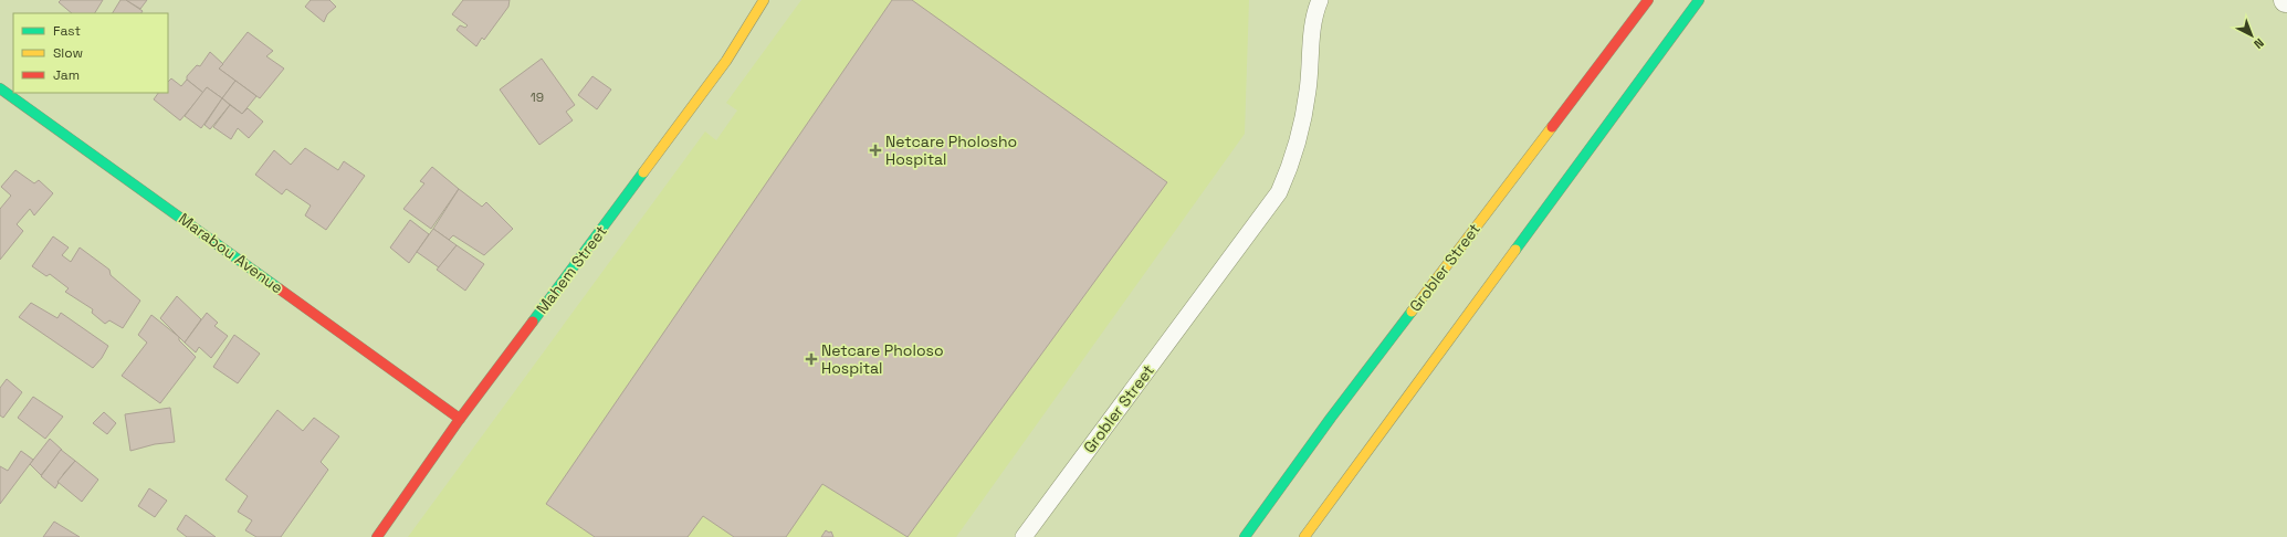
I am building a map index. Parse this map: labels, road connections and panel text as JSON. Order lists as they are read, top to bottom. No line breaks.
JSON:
{"streets":{"main road":["Marabou Avenue","Grobler Street","Mahem Street"]},"crossings":[["Marabou Avenue","Mahem Street"]],"places":{"health":["Netcare Pholosho Hospital","Netcare Pholoso Hospital"]},"house_numbers":["19"],"legend":["Fast","Slow","Jam"],"north":"bottom right"}
